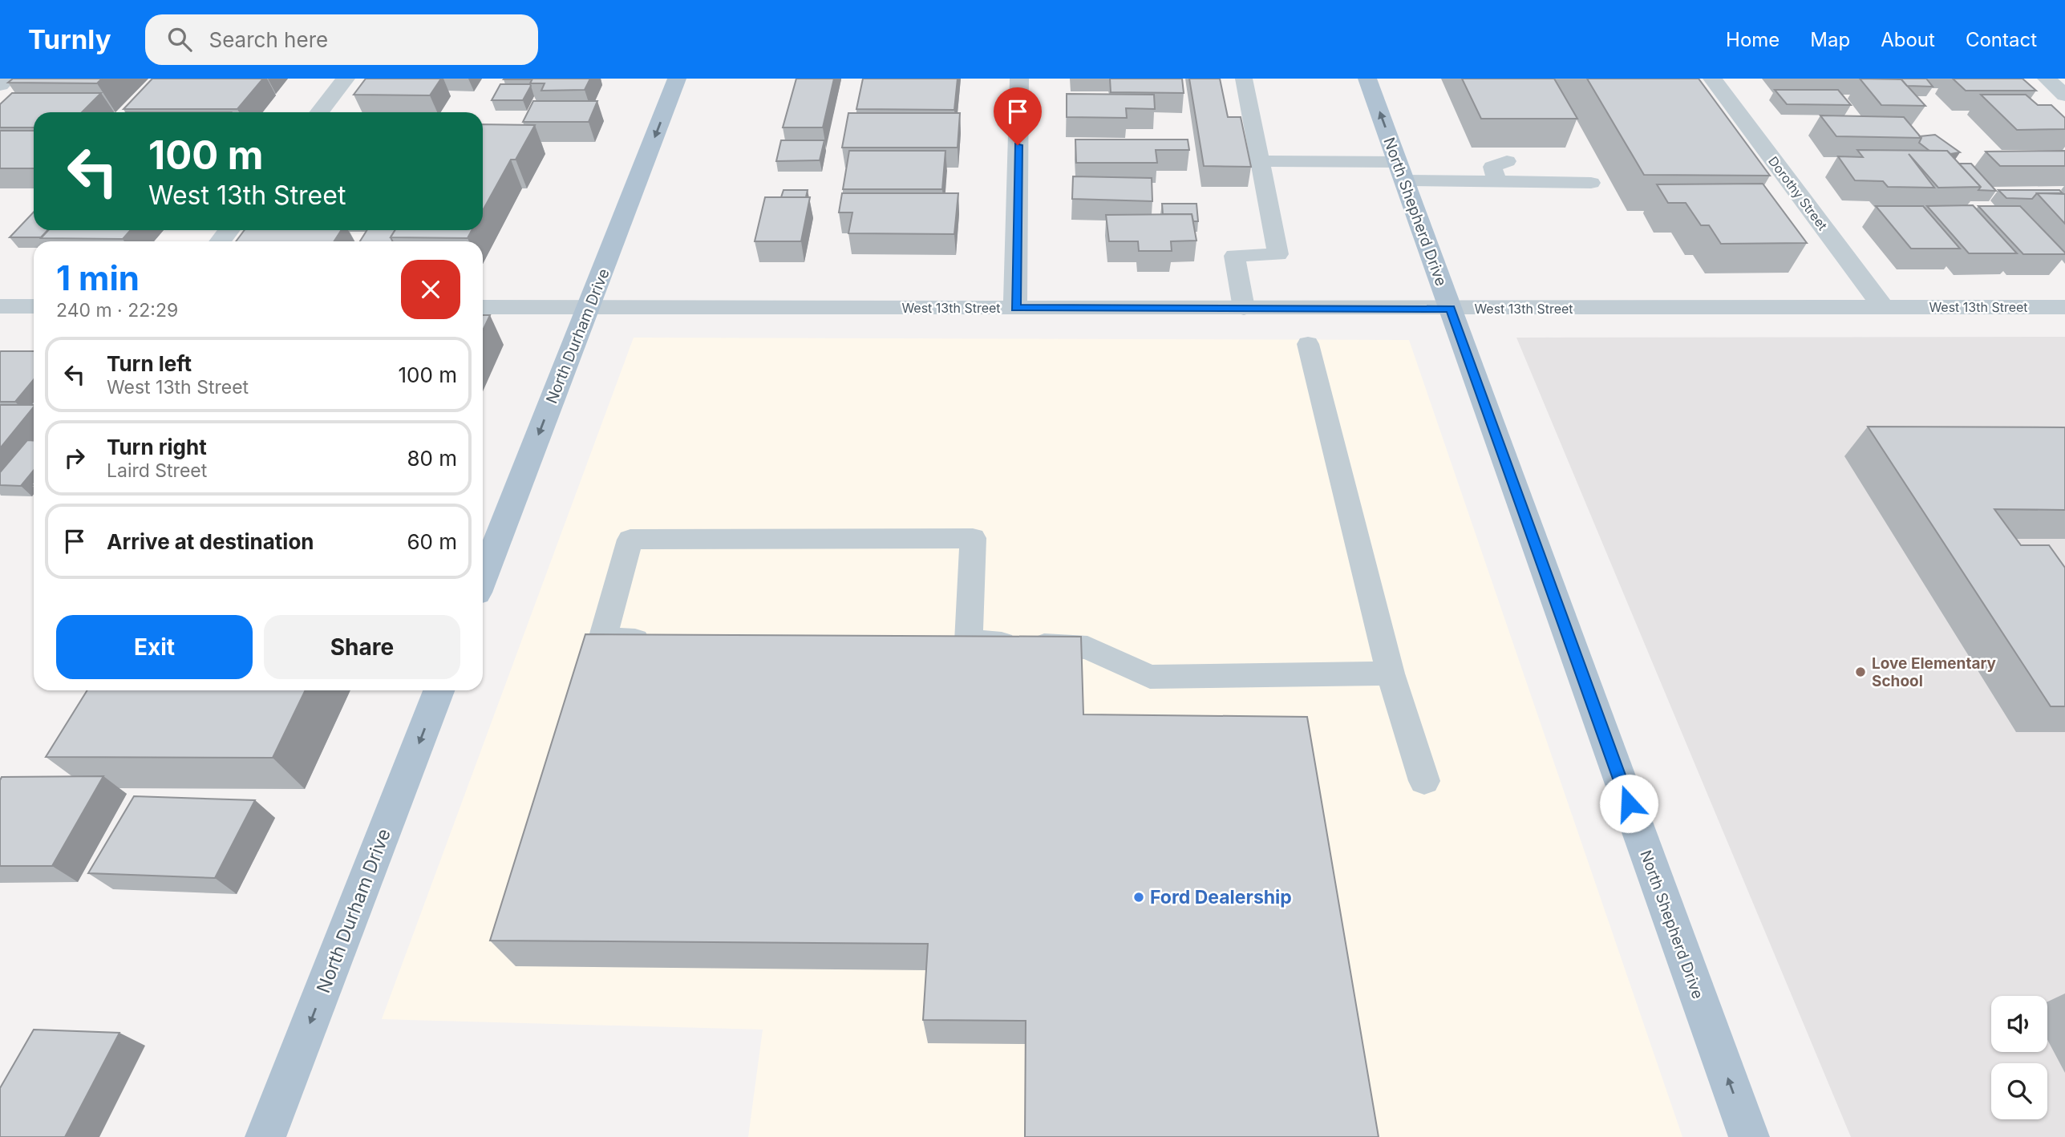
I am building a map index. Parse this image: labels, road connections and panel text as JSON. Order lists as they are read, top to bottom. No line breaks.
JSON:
{"streets":{"main road":["North Shepherd Drive","North Durham Drive"],"street":["Dorothy Street","West 13th Street"]},"crossings":[["Dorothy Street","West 13th Street"],["North Shepherd Drive","West 13th Street"],["West 13th Street","North Durham Drive"]],"one_way":["North Shepherd Drive","North Durham Drive"],"places":["Love Elementary School","Ford Dealership"],"page":{"header":"Turnly","search":"Search here","nav":["Home","Map","About","Contact"],"turn":["100 m","West 13th Street"],"heading":["1 min","240 m · 22:29"],"list":[{"name":"Turn left","note":"West 13th Street","value":"100 m"},{"name":"Turn right","note":"Laird Street","value":"80 m"},{"name":"Arrive at destination","value":"60 m"}],"buttons":["Exit","Share"]}}
